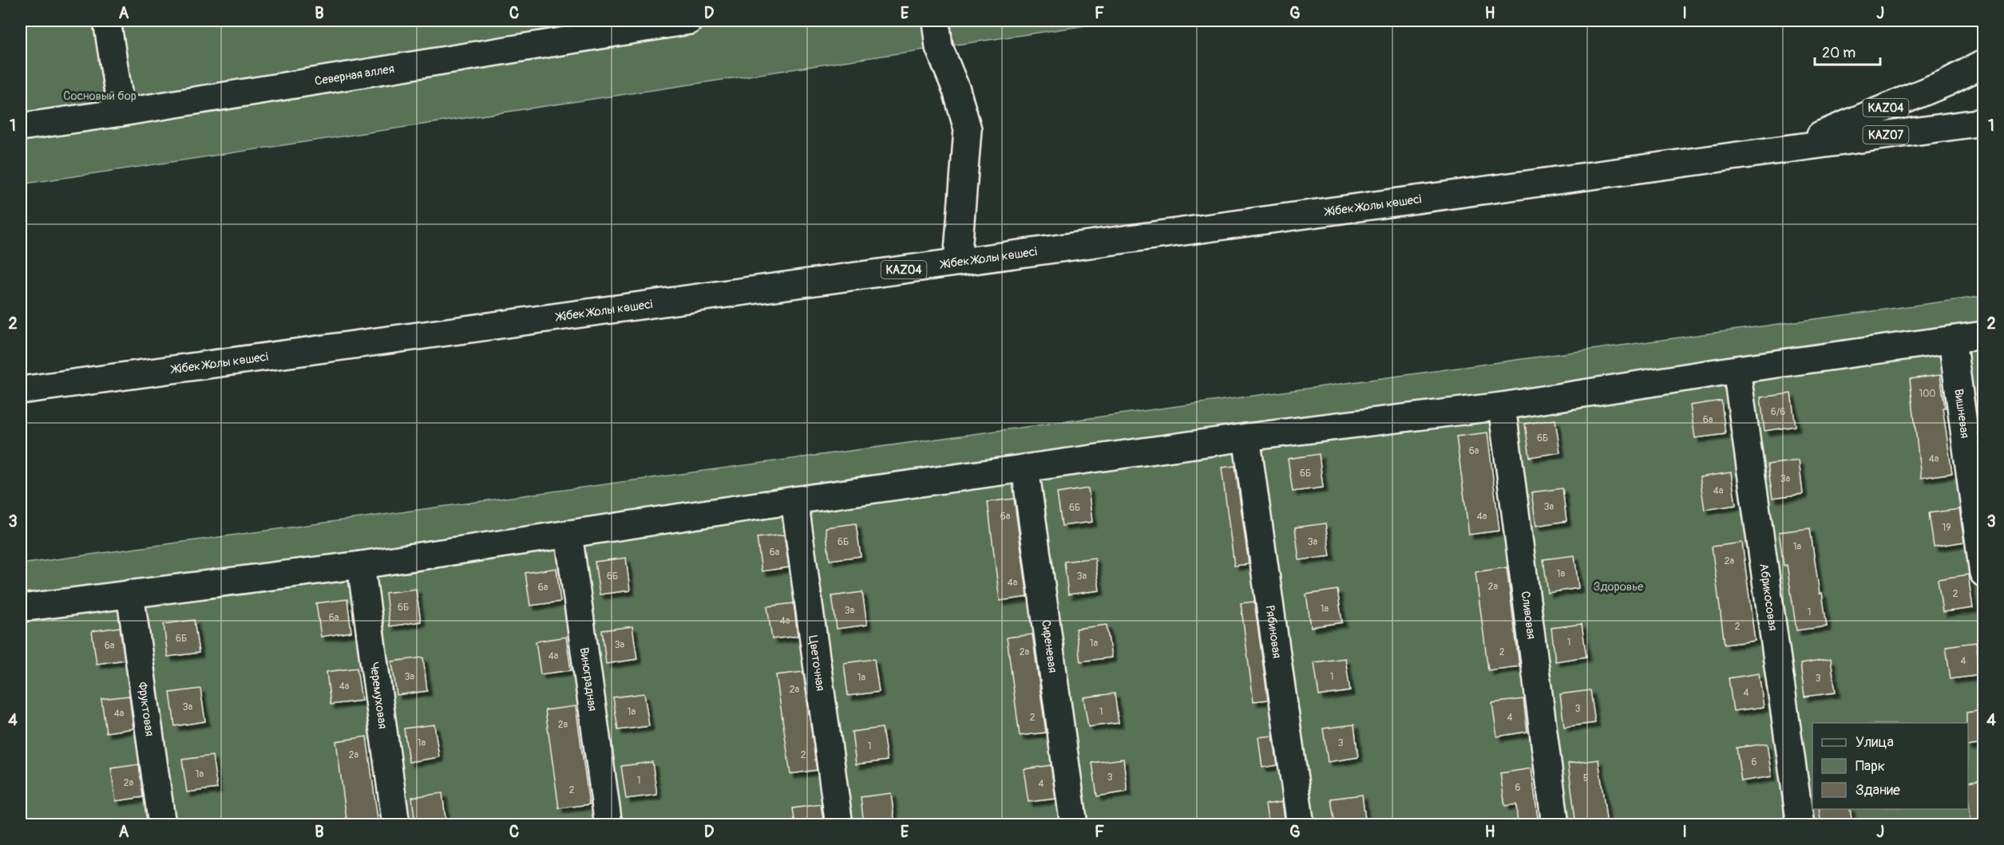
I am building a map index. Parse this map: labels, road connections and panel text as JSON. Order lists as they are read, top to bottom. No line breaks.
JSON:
{"streets":{"main road":["Северная аллея","KАZ04","KAZ07","Жібек Жолы көшесі","Вишневая","Абрикосовая","Сливовая","Рябиновая","Сиреневая","Цветочная","Виноградная","Черемуховая","Фруктовая"]},"crossings":[["KАZ04","KAZ07"],["KАZ04","Жібек Жолы көшесі"],["KAZ07","Жібек Жолы көшесі"]],"parks":["Сосновый бор","Здоровье"],"house_numbers":["100","6/6","6а","6Б","6а","4а","6Б","3а","4а","3а","6Б","6а","4а","19","6Б","3а","1а","6а","2а","1а","6Б","3а","4а","2а","6а","2","6Б","1а","3а","1","6а","4а","2","6Б","1","1а","3а","6а","2а","2","4а","4","3а","1","1а","3","4а","2а","4","3а","3","1а","1","4а","2","4","2а","1а","3","1","2а","2","6","1а","3","5","1","2а","4","6","2"],"legend":["Улица","Парк","Здание"],"scale_bar":"20 m","grid":{"columns":["A","B","C","D","E","F","G","H","I","J"],"rows":["1","2","3","4"]}}
